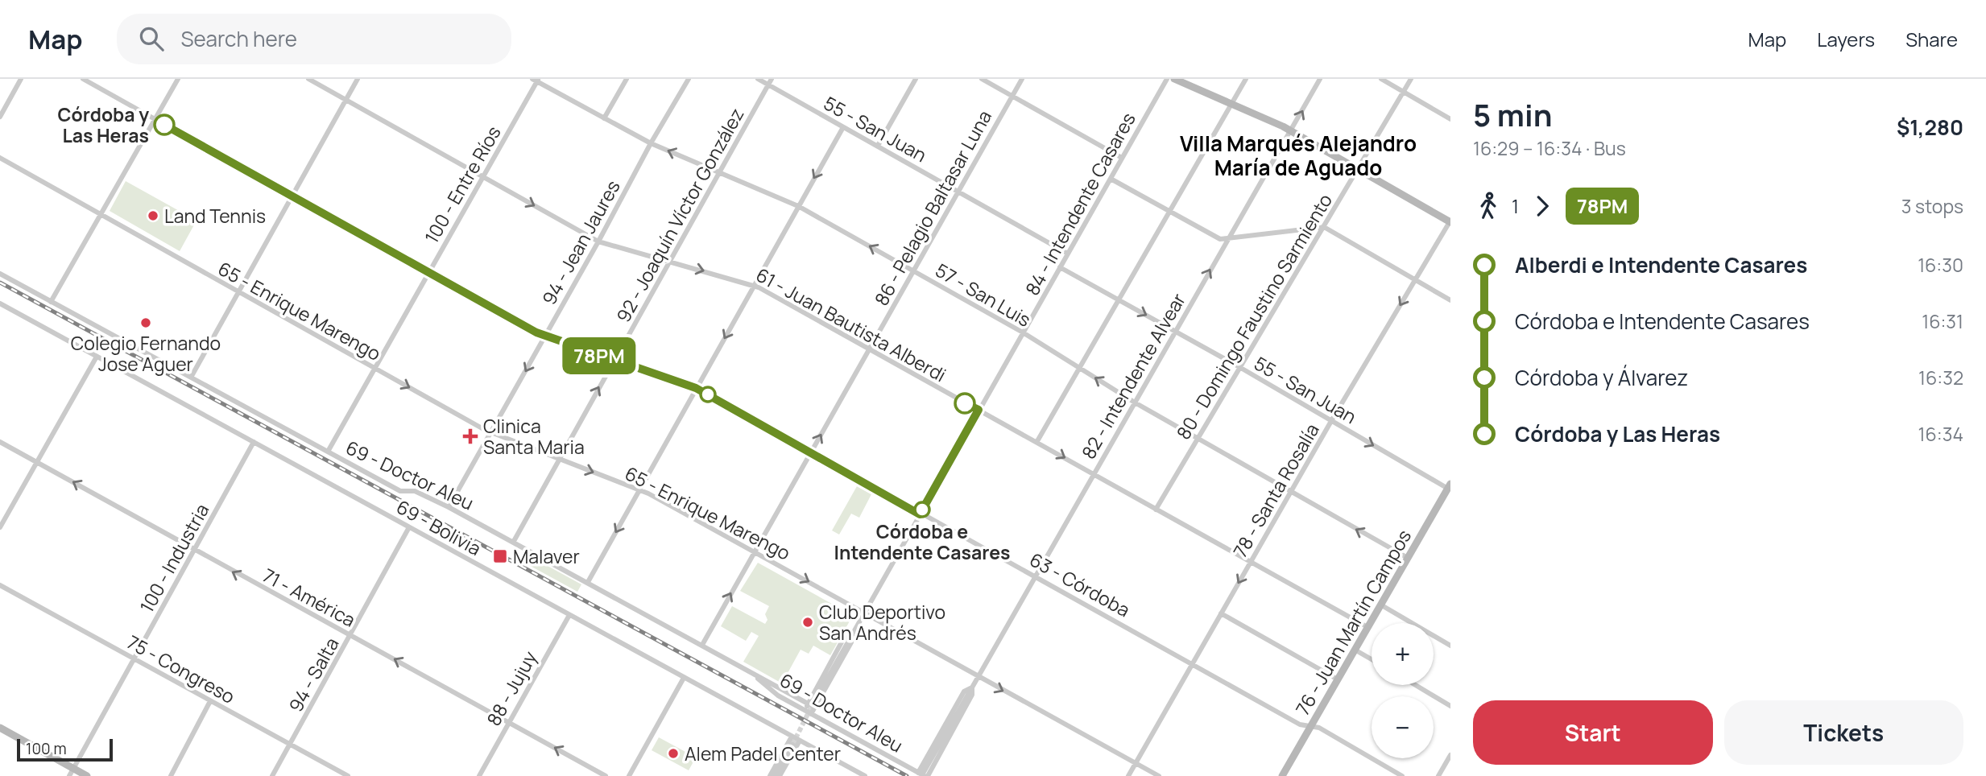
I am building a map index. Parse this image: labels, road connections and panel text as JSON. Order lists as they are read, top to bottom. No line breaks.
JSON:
{"streets":{"street":["55 - San Juan","100 - Entre Ríos","84 - Intendente Casares","86 - Pelagio Baltasar Luna","92 - Joaquín Víctor González","94 - Jean Jaures","57 - San Luis","65 - Enrique Marengo","80 - Domingo Faustino Sarmiento","61 - Juan Bautista Alberdi","82 - Intendente Alvear","69 - Doctor Aleu","78 - Santa Rosalía","69 - Bolivia","100 - Industria","63 - Córdoba","71 - América","76 - Juan Martín Campos","75 - Congreso","94 - Salta","88 - Jujuy"]},"crossings":[["55 - San Juan","84 - Intendente Casares"],["55 - San Juan","86 - Pelagio Baltasar Luna"],["55 - San Juan","92 - Joaquín Víctor González"],["55 - San Juan","80 - Domingo Faustino Sarmiento"],["55 - San Juan","82 - Intendente Alvear"],["55 - San Juan","78 - Santa Rosalía"],["55 - San Juan","76 - Juan Martín Campos"],["100 - Entre Ríos","57 - San Luis"],["100 - Entre Ríos","65 - Enrique Marengo"],["100 - Entre Ríos","61 - Juan Bautista Alberdi"],["100 - Entre Ríos","69 - Doctor Aleu"],["100 - Entre Ríos","63 - Córdoba"],["84 - Intendente Casares","57 - San Luis"],["84 - Intendente Casares","65 - Enrique Marengo"],["84 - Intendente Casares","61 - Juan Bautista Alberdi"],["84 - Intendente Casares","69 - Doctor Aleu"],["84 - Intendente Casares","63 - Córdoba"],["86 - Pelagio Baltasar Luna","57 - San Luis"],["86 - Pelagio Baltasar Luna","65 - Enrique Marengo"],["86 - Pelagio Baltasar Luna","61 - Juan Bautista Alberdi"],["86 - Pelagio Baltasar Luna","69 - Doctor Aleu"],["86 - Pelagio Baltasar Luna","63 - Córdoba"],["92 - Joaquín Víctor González","57 - San Luis"],["92 - Joaquín Víctor González","65 - Enrique Marengo"],["92 - Joaquín Víctor González","61 - Juan Bautista Alberdi"],["92 - Joaquín Víctor González","69 - Doctor Aleu"],["92 - Joaquín Víctor González","63 - Córdoba"],["94 - Jean Jaures","57 - San Luis"],["94 - Jean Jaures","65 - Enrique Marengo"],["94 - Jean Jaures","61 - Juan Bautista Alberdi"],["94 - Jean Jaures","69 - Doctor Aleu"],["94 - Jean Jaures","63 - Córdoba"],["57 - San Luis","80 - Domingo Faustino Sarmiento"],["57 - San Luis","82 - Intendente Alvear"],["57 - San Luis","78 - Santa Rosalía"],["57 - San Luis","76 - Juan Martín Campos"],["65 - Enrique Marengo","82 - Intendente Alvear"],["65 - Enrique Marengo","78 - Santa Rosalía"],["80 - Domingo Faustino Sarmiento","61 - Juan Bautista Alberdi"],["61 - Juan Bautista Alberdi","82 - Intendente Alvear"],["61 - Juan Bautista Alberdi","78 - Santa Rosalía"],["61 - Juan Bautista Alberdi","76 - Juan Martín Campos"],["82 - Intendente Alvear","69 - Doctor Aleu"],["82 - Intendente Alvear","63 - Córdoba"],["78 - Santa Rosalía","63 - Córdoba"],["69 - Bolivia","100 - Industria"],["69 - Bolivia","94 - Salta"],["69 - Bolivia","88 - Jujuy"],["100 - Industria","71 - América"],["100 - Industria","75 - Congreso"],["63 - Córdoba","76 - Juan Martín Campos"],["71 - América","94 - Salta"],["71 - América","88 - Jujuy"],["75 - Congreso","94 - Salta"]],"one_way":["57 - San Luis","65 - Enrique Marengo","71 - América"],"districts":["Villa Marqués Alejandro María de Aguado"],"places":{"other":["Córdoba y Las Heras","Land Tennis","Colegio Fernando Jose Aguer","Córdoba e Intendente Casares","Club Deportivo San Andrés","Alem Padel Center"],"health":["Clinica Santa Maria"],"transit":["Malaver"]},"lines":["bus line 78PM"],"scale_bar":"100 m","page":{"header":"Map","search":"Search here","nav":["Map","Layers","Share"],"on_map":"78PM","heading":["5 min","16:29 – 16:34 · Bus","$1,280"],"legs":["1","78PM","3 stops"],"list":[{"name":"Alberdi e Intendente Casares","value":"16:30"},{"name":"Córdoba e Intendente Casares","value":"16:31"},{"name":"Córdoba y Álvarez","value":"16:32"},{"name":"Córdoba y Las Heras","value":"16:34"}],"map_buttons":["+","−"],"buttons":["Start","Tickets"],"scale":"100 m"}}
